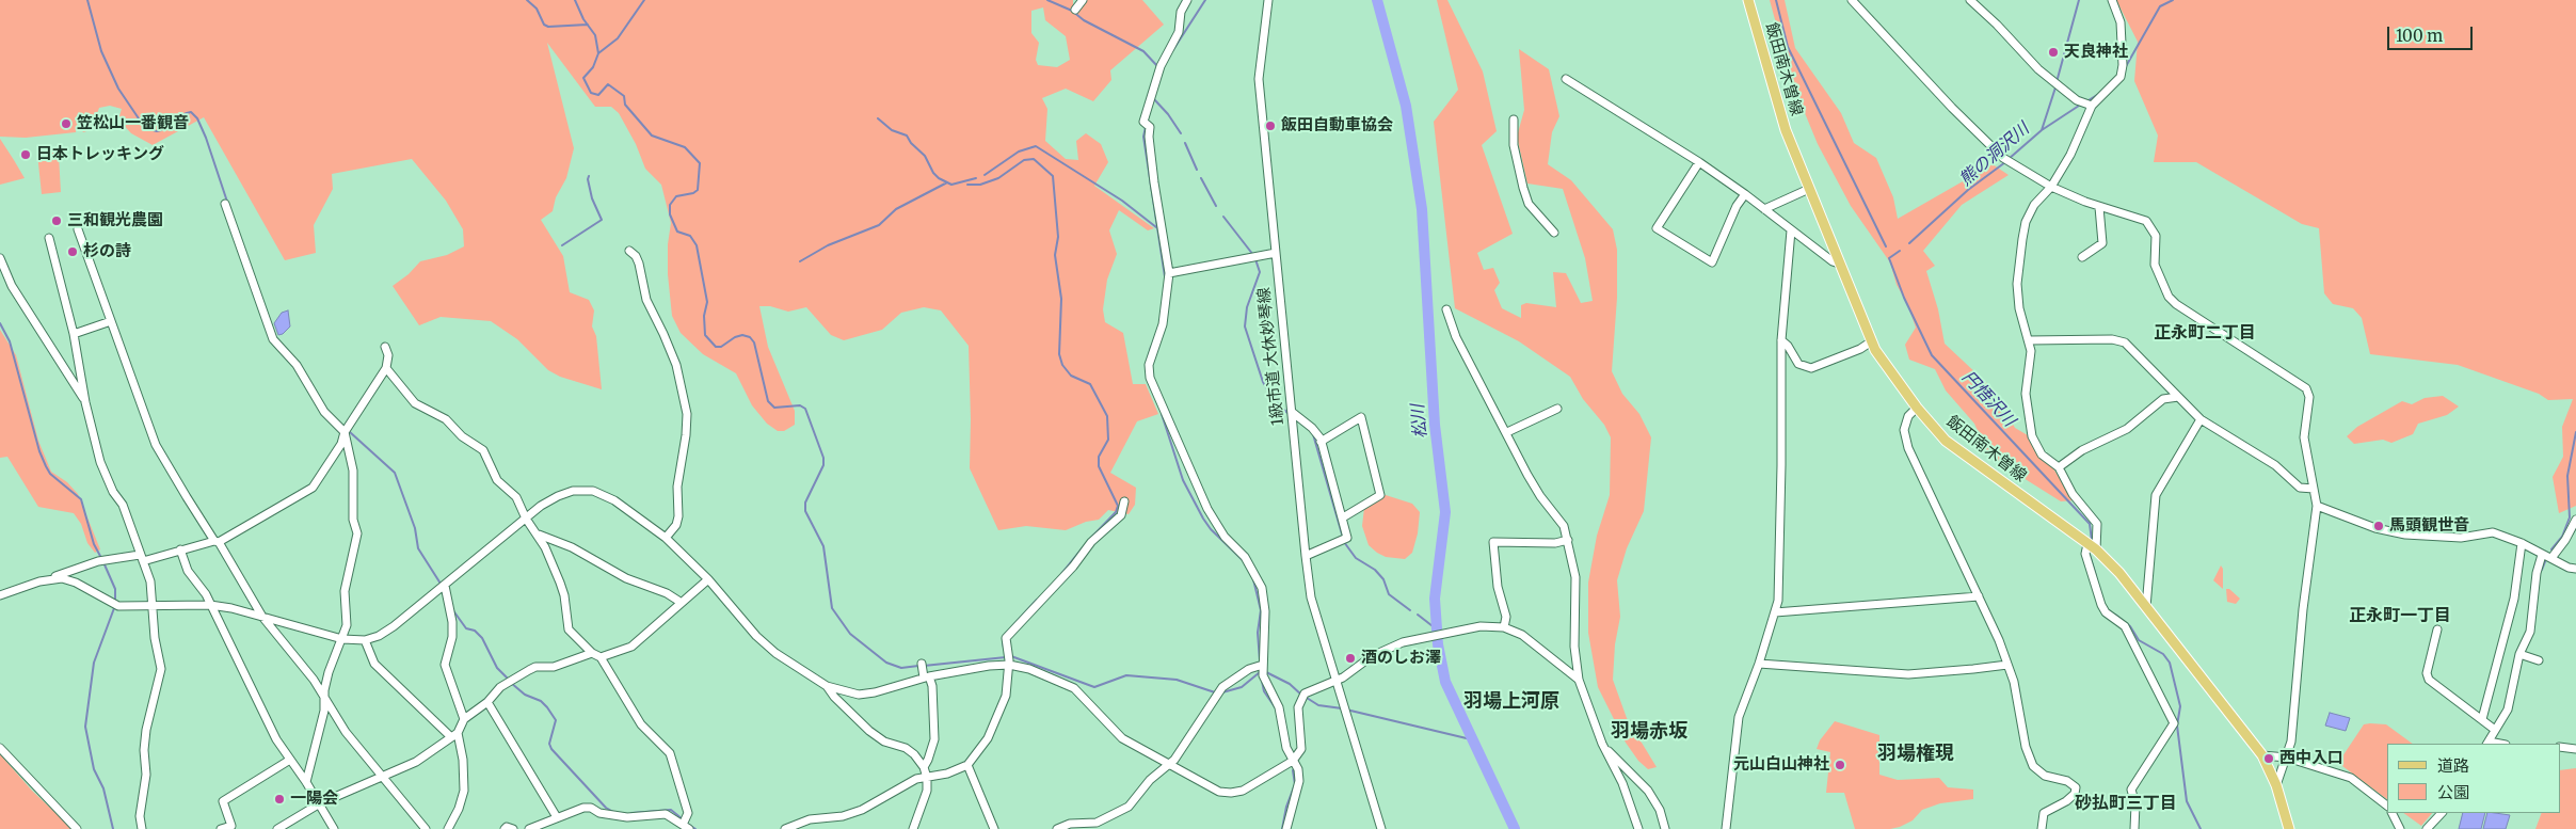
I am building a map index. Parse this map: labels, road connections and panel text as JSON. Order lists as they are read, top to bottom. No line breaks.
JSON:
{"streets":{"main road":["飯田南木曽線"],"street":["1級市道 大休妙琴線"]},"districts":["正永町二丁目","正永町一丁目","羽場上河原","羽場赤坂","羽場権現","砂払町三丁目"],"water":["熊の洞沢川","円悟沢川","松川"],"places":["天良神社","笠松山一番観音","飯田自動車協会","日本トレッキング","三和観光農園","杉の詩","馬頭観世音","酒のしお澤","西中入口","元山白山神社","一陽会"],"legend":["道路","公園"],"scale_bar":"100 m"}
